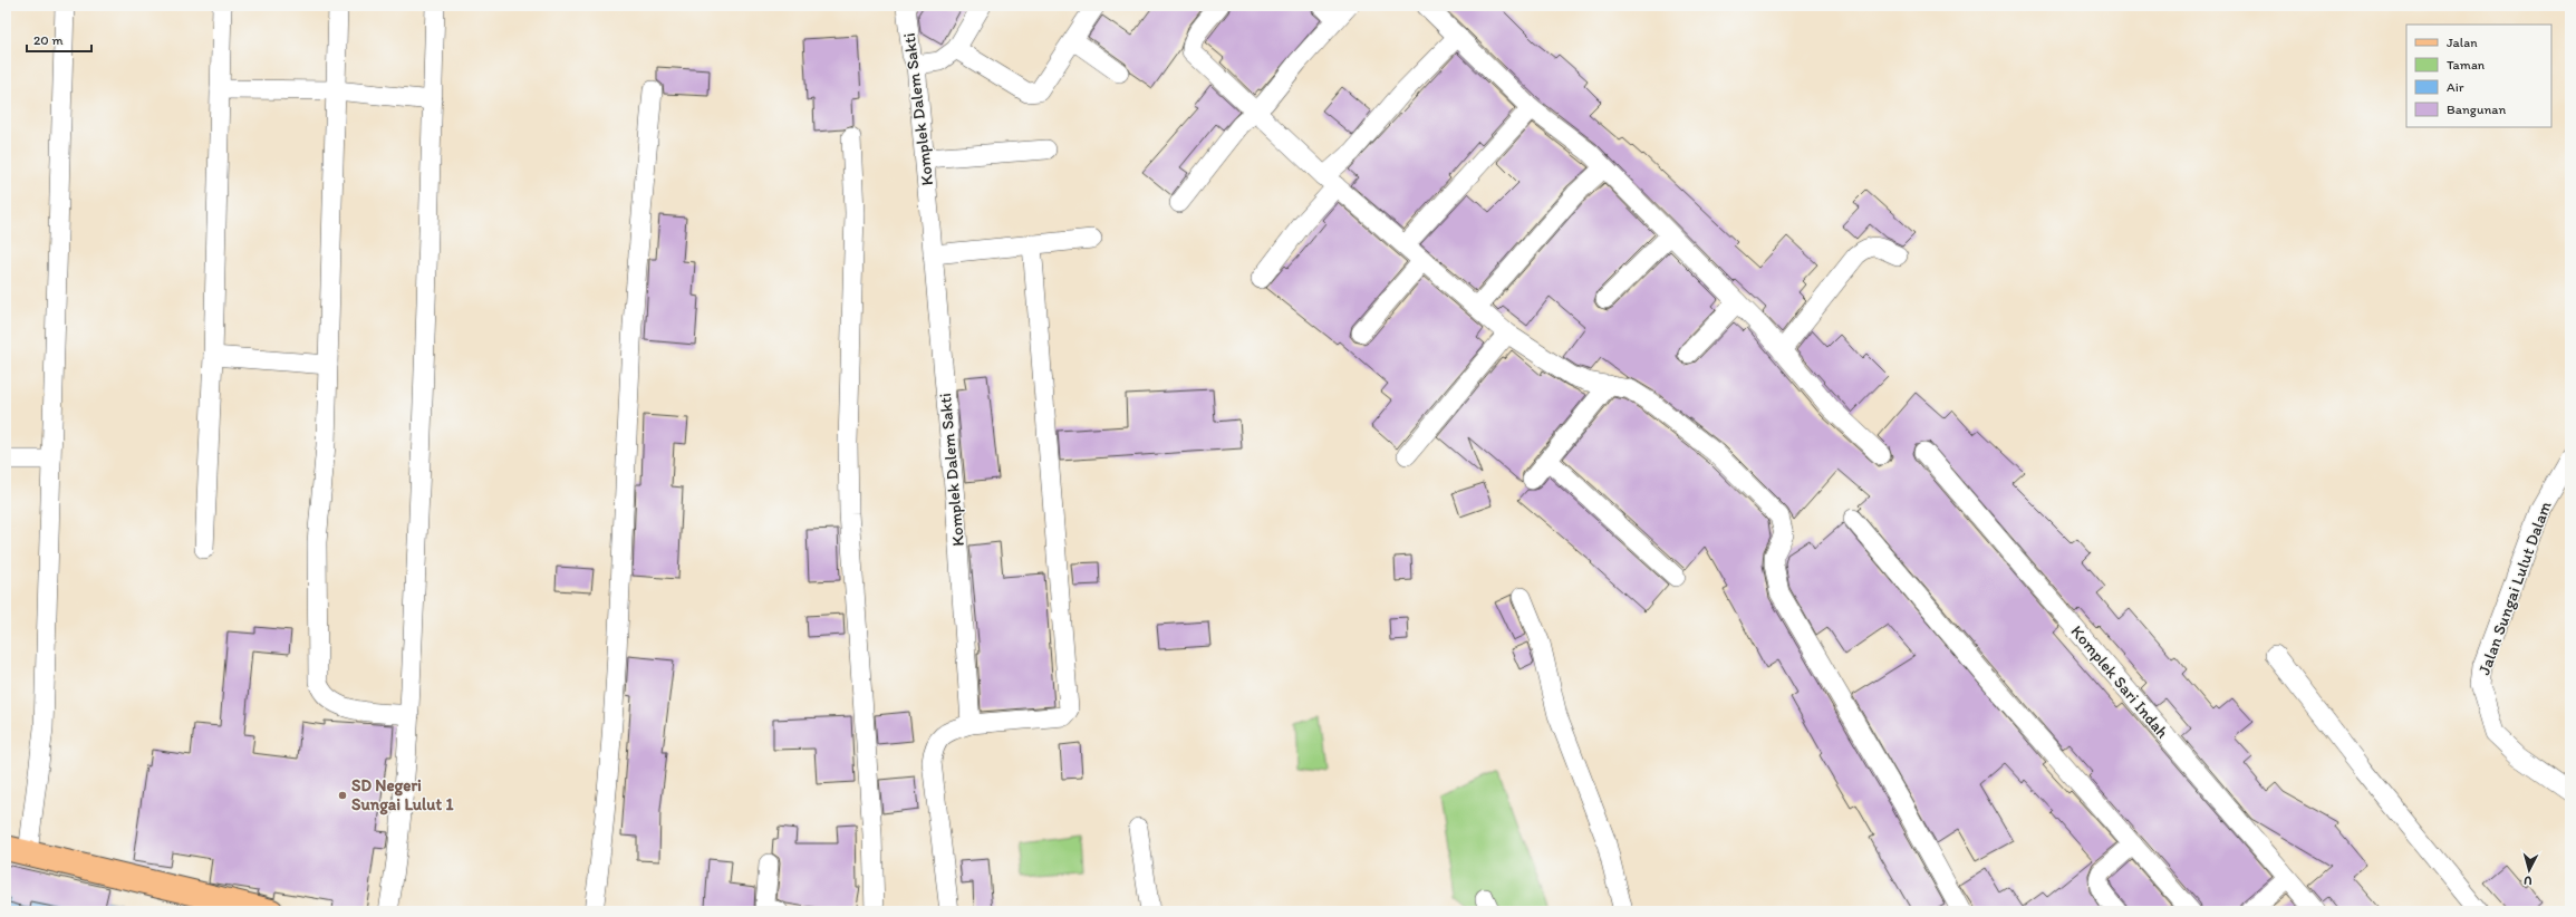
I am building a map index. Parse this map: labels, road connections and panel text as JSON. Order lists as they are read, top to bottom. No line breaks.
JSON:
{"streets":{"street":["Komplek Dalem Sakti","Jalan Sungai Lulut Dalam","Komplek Sari Indah"]},"places":["SD Negeri Sungai Lulut 1"],"legend":["Jalan","Taman","Air","Bangunan"],"scale_bar":"20 m","north":"bottom"}
